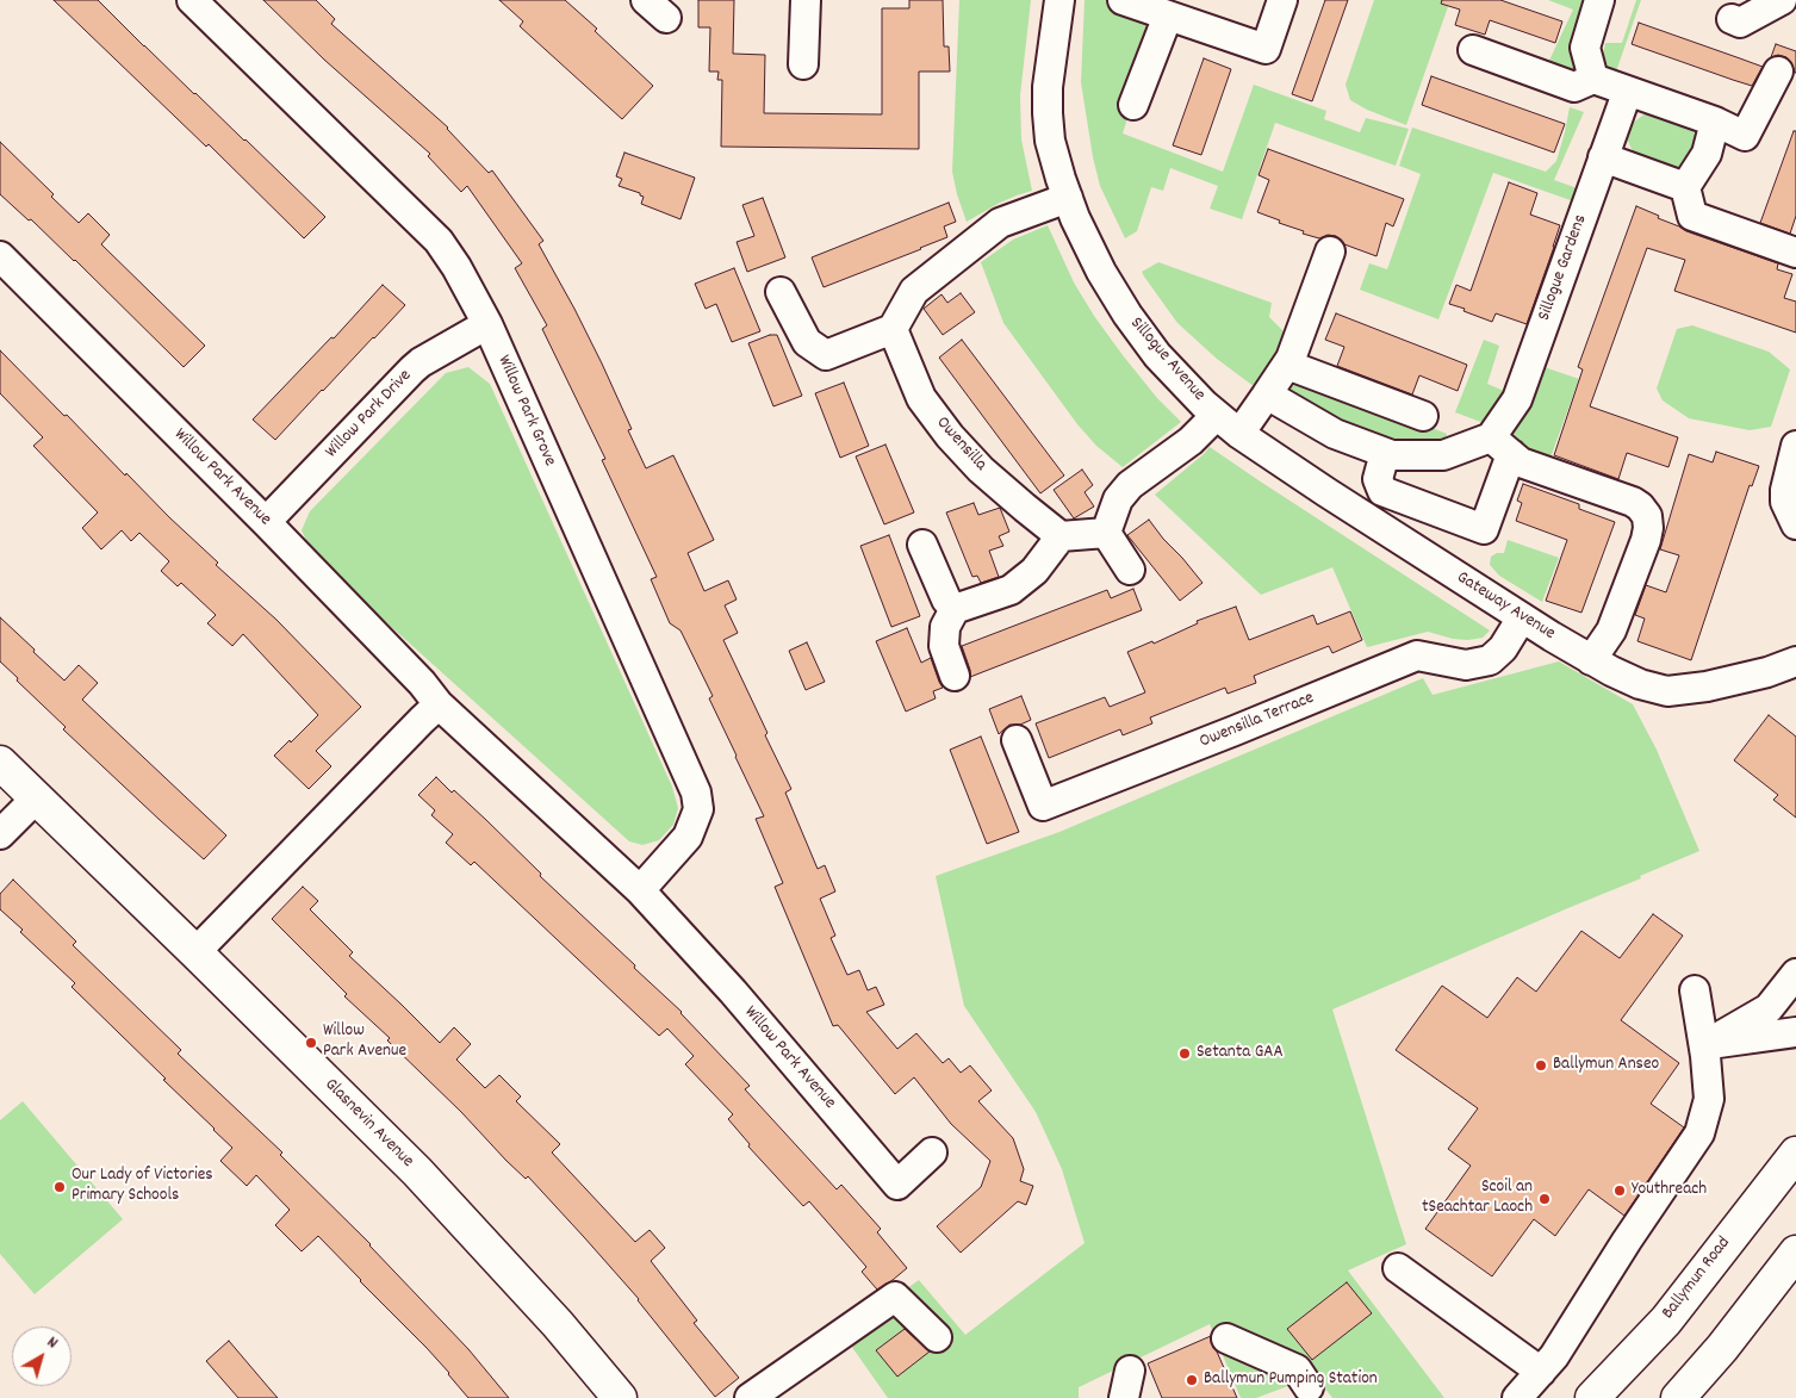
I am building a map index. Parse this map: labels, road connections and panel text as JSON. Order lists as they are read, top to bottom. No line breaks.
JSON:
{"streets":{"main road":["Glasnevin Avenue","Ballymun Road"],"street":["Sillogue Gardens","Sillogue Avenue","Willow Park Grove","Willow Park Drive","Owensilla","Willow Park Avenue","Gateway Avenue","Owensilla Terrace"]},"crossings":[["Sillogue Avenue","Gateway Avenue"],["Willow Park Grove","Willow Park Drive"],["Willow Park Grove","Willow Park Avenue"],["Willow Park Drive","Willow Park Avenue"],["Gateway Avenue","Owensilla Terrace"]],"places":["Willow Park Avenue","Setanta GAA","Ballymun Anseo","Our Lady of Victories Primary Schools","Youthreach","Scoil an tSeachtar Laoch","Ballymun Pumping Station"],"north":"top right"}
